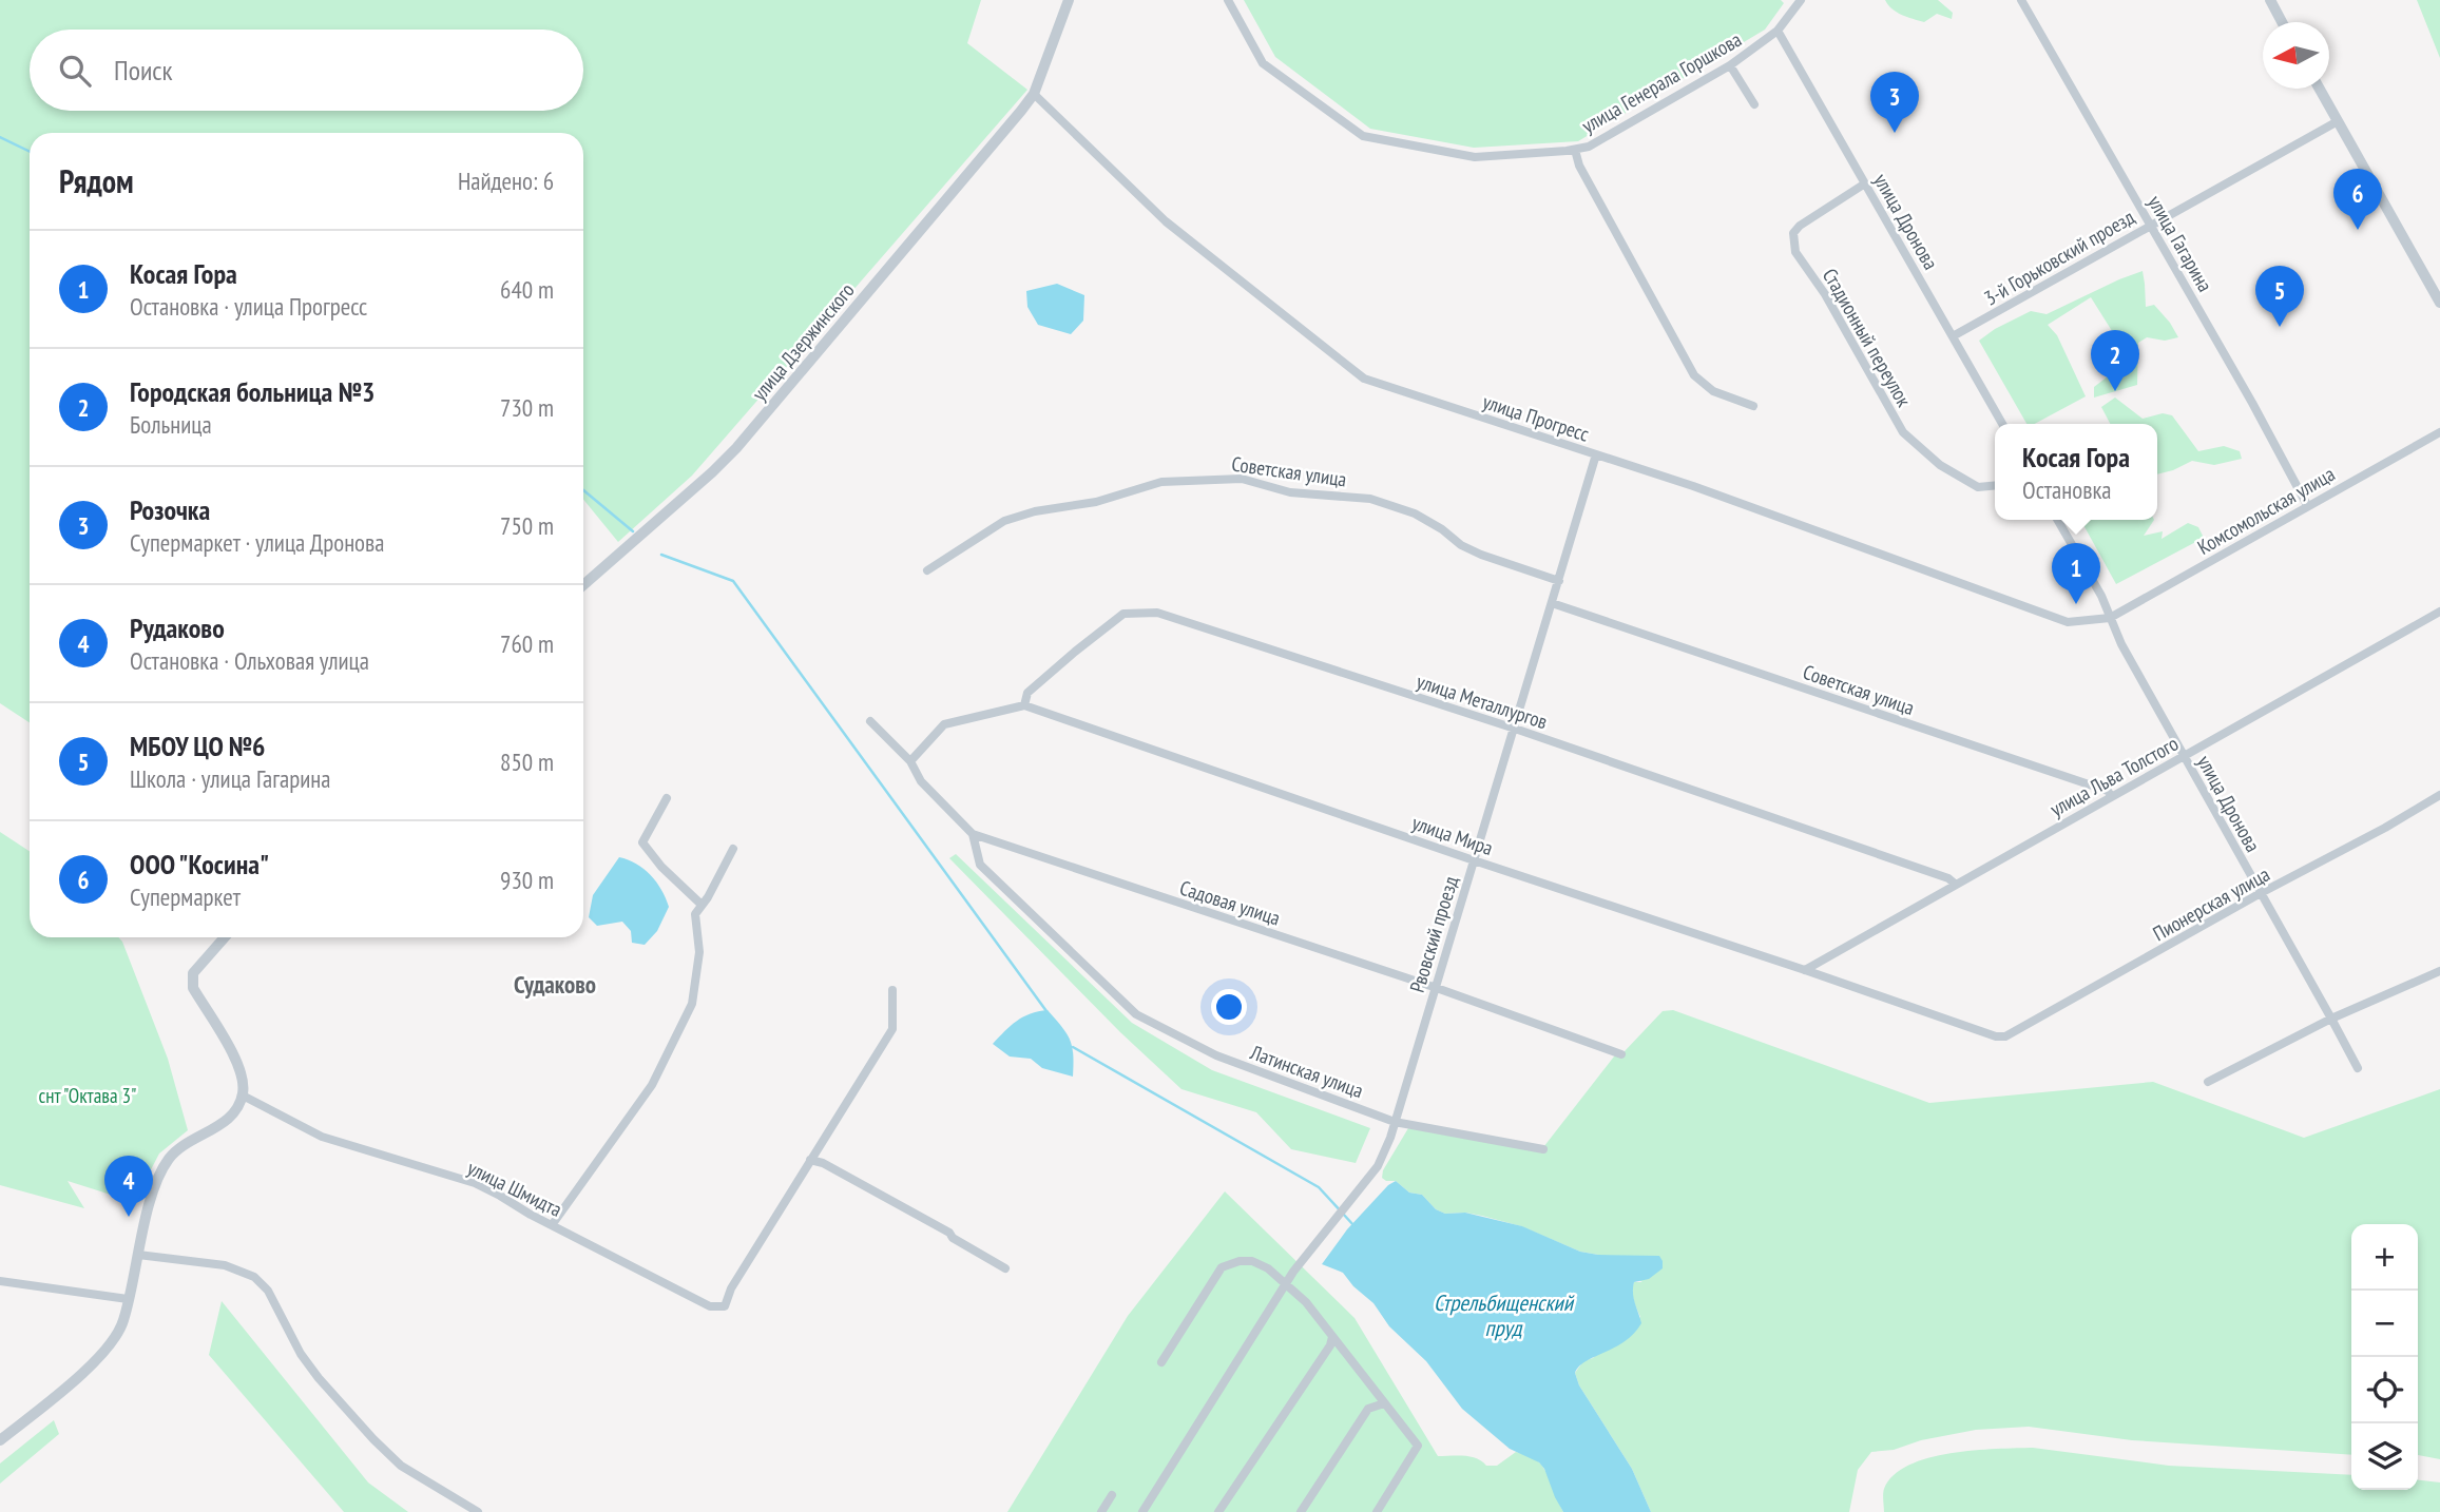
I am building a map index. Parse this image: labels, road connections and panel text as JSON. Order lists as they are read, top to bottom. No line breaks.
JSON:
{"streets":{"street":["улица Генерала Горшкова","улица Дронова","улица Гагарина","3-й Горьковский проезд","Стадионный переулок","улица Дзержинского","улица Прогресс","Советская улица","Комсомольская улица","улица Металлургов","улица Льва Толстого","улица Мира","Садовая улица","Пионерская улица","Рвовский проезд","Латинская улица","улица Шмидта"]},"crossings":[["улица Генерала Горшкова","улица Дронова"],["улица Дронова","3-й Горьковский проезд"],["улица Дронова","Стадионный переулок"],["улица Дронова","улица Прогресс"],["улица Дронова","Комсомольская улица"],["улица Дронова","улица Льва Толстого"],["улица Дронова","Пионерская улица"],["улица Гагарина","3-й Горьковский проезд"],["улица Гагарина","Комсомольская улица"],["улица Дзержинского","улица Прогресс"],["улица Прогресс","Комсомольская улица"],["улица Прогресс","Рвовский проезд"],["Советская улица","улица Льва Толстого"],["Советская улица","Рвовский проезд"],["улица Металлургов","улица Льва Толстого"],["улица Металлургов","улица Мира"],["улица Металлургов","Рвовский проезд"],["улица Льва Толстого","улица Мира"],["улица Мира","Пионерская улица"],["улица Мира","Рвовский проезд"],["Садовая улица","Рвовский проезд"],["Садовая улица","Латинская улица"],["Рвовский проезд","Латинская улица"]],"districts":["Судаково"],"water":["Стрельбищенский пруд"],"parks":["снт \"Октава 3\""],"north":"left","page":{"search":"Поиск","pins":["3","6","5","2","1","4"],"heading":["Рядом","Найдено: 6"],"list":[{"mark":"1","name":"Косая Гора","note":"Остановка · улица Прогресс","value":"640 m"},{"mark":"2","name":"Городская больница №3","note":"Больница","value":"730 m"},{"mark":"3","name":"Розочка","note":"Супермаркет · улица Дронова","value":"750 m"},{"mark":"4","name":"Рудаково","note":"Остановка · Ольховая улица","value":"760 m"},{"mark":"5","name":"МБОУ ЦО №6","note":"Школа · улица Гагарина","value":"850 m"},{"mark":"6","name":"ООО \"Косина\"","note":"Супермаркет","value":"930 m"}],"popup":["Косая Гора","Остановка"],"map_buttons":["+","−"]}}
